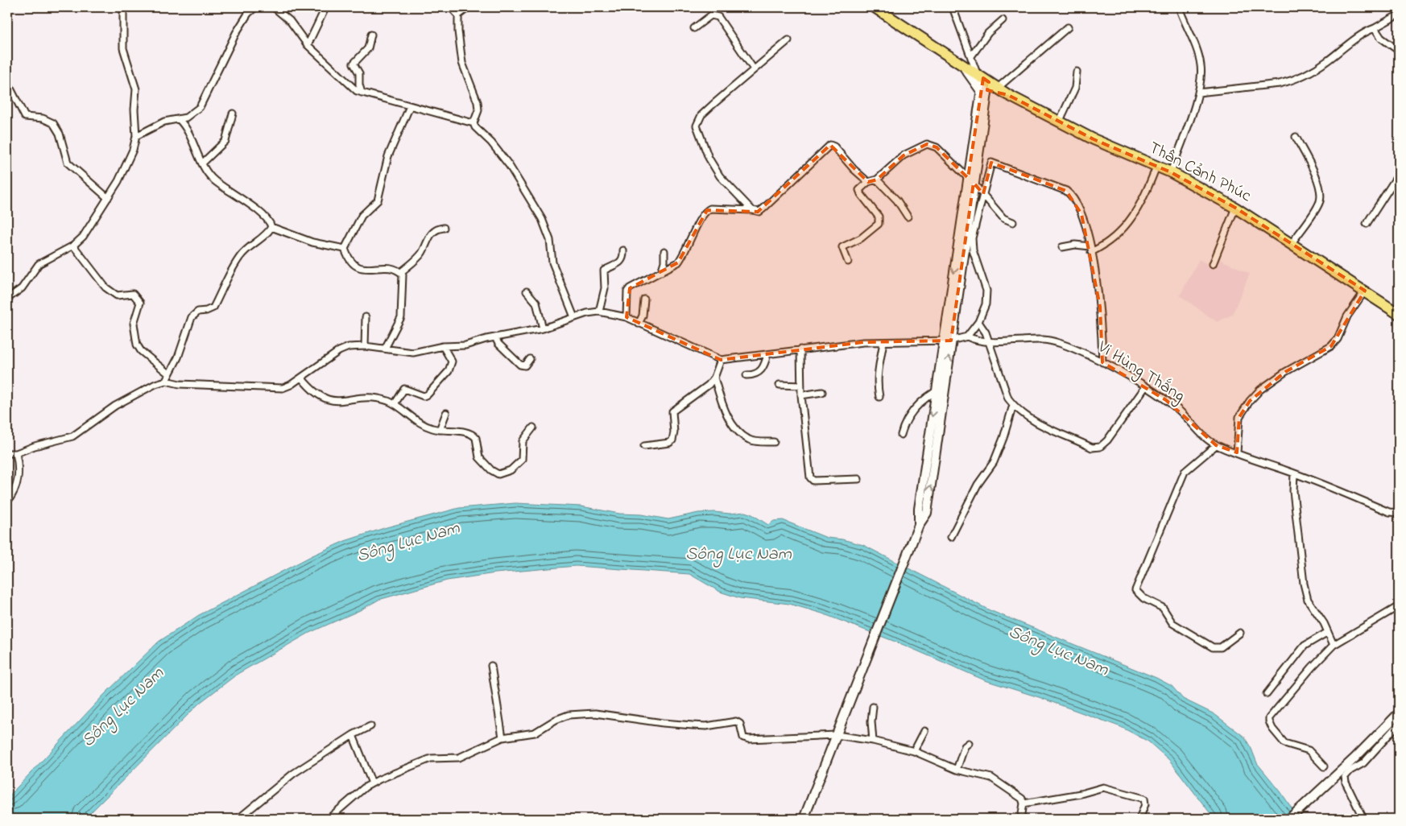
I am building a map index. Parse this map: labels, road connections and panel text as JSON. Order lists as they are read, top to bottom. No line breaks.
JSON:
{"streets":{"highway":["Thân Cảnh Phúc"],"street":["Vi Hùng Thắng"]},"water":["Sông Lục Nam"]}
